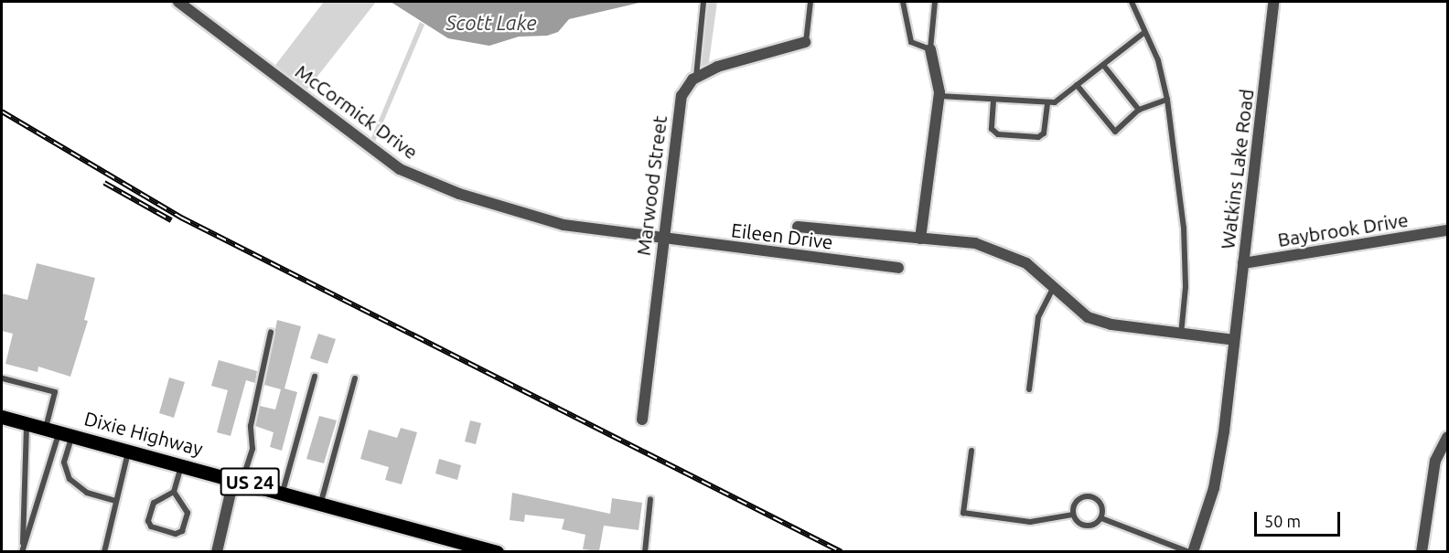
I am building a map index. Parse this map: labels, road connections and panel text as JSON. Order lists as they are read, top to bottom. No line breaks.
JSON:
{"streets":{"main road":["Dixie Highway","US 24"],"street":["McCormick Drive","Watkins Lake Road","Marwood Street","Baybrook Drive","Eileen Drive"]},"crossings":[["McCormick Drive","Marwood Street"],["McCormick Drive","Eileen Drive"],["Watkins Lake Road","Baybrook Drive"],["Marwood Street","Eileen Drive"]],"water":["Scott Lake"],"scale_bar":"50 m"}
